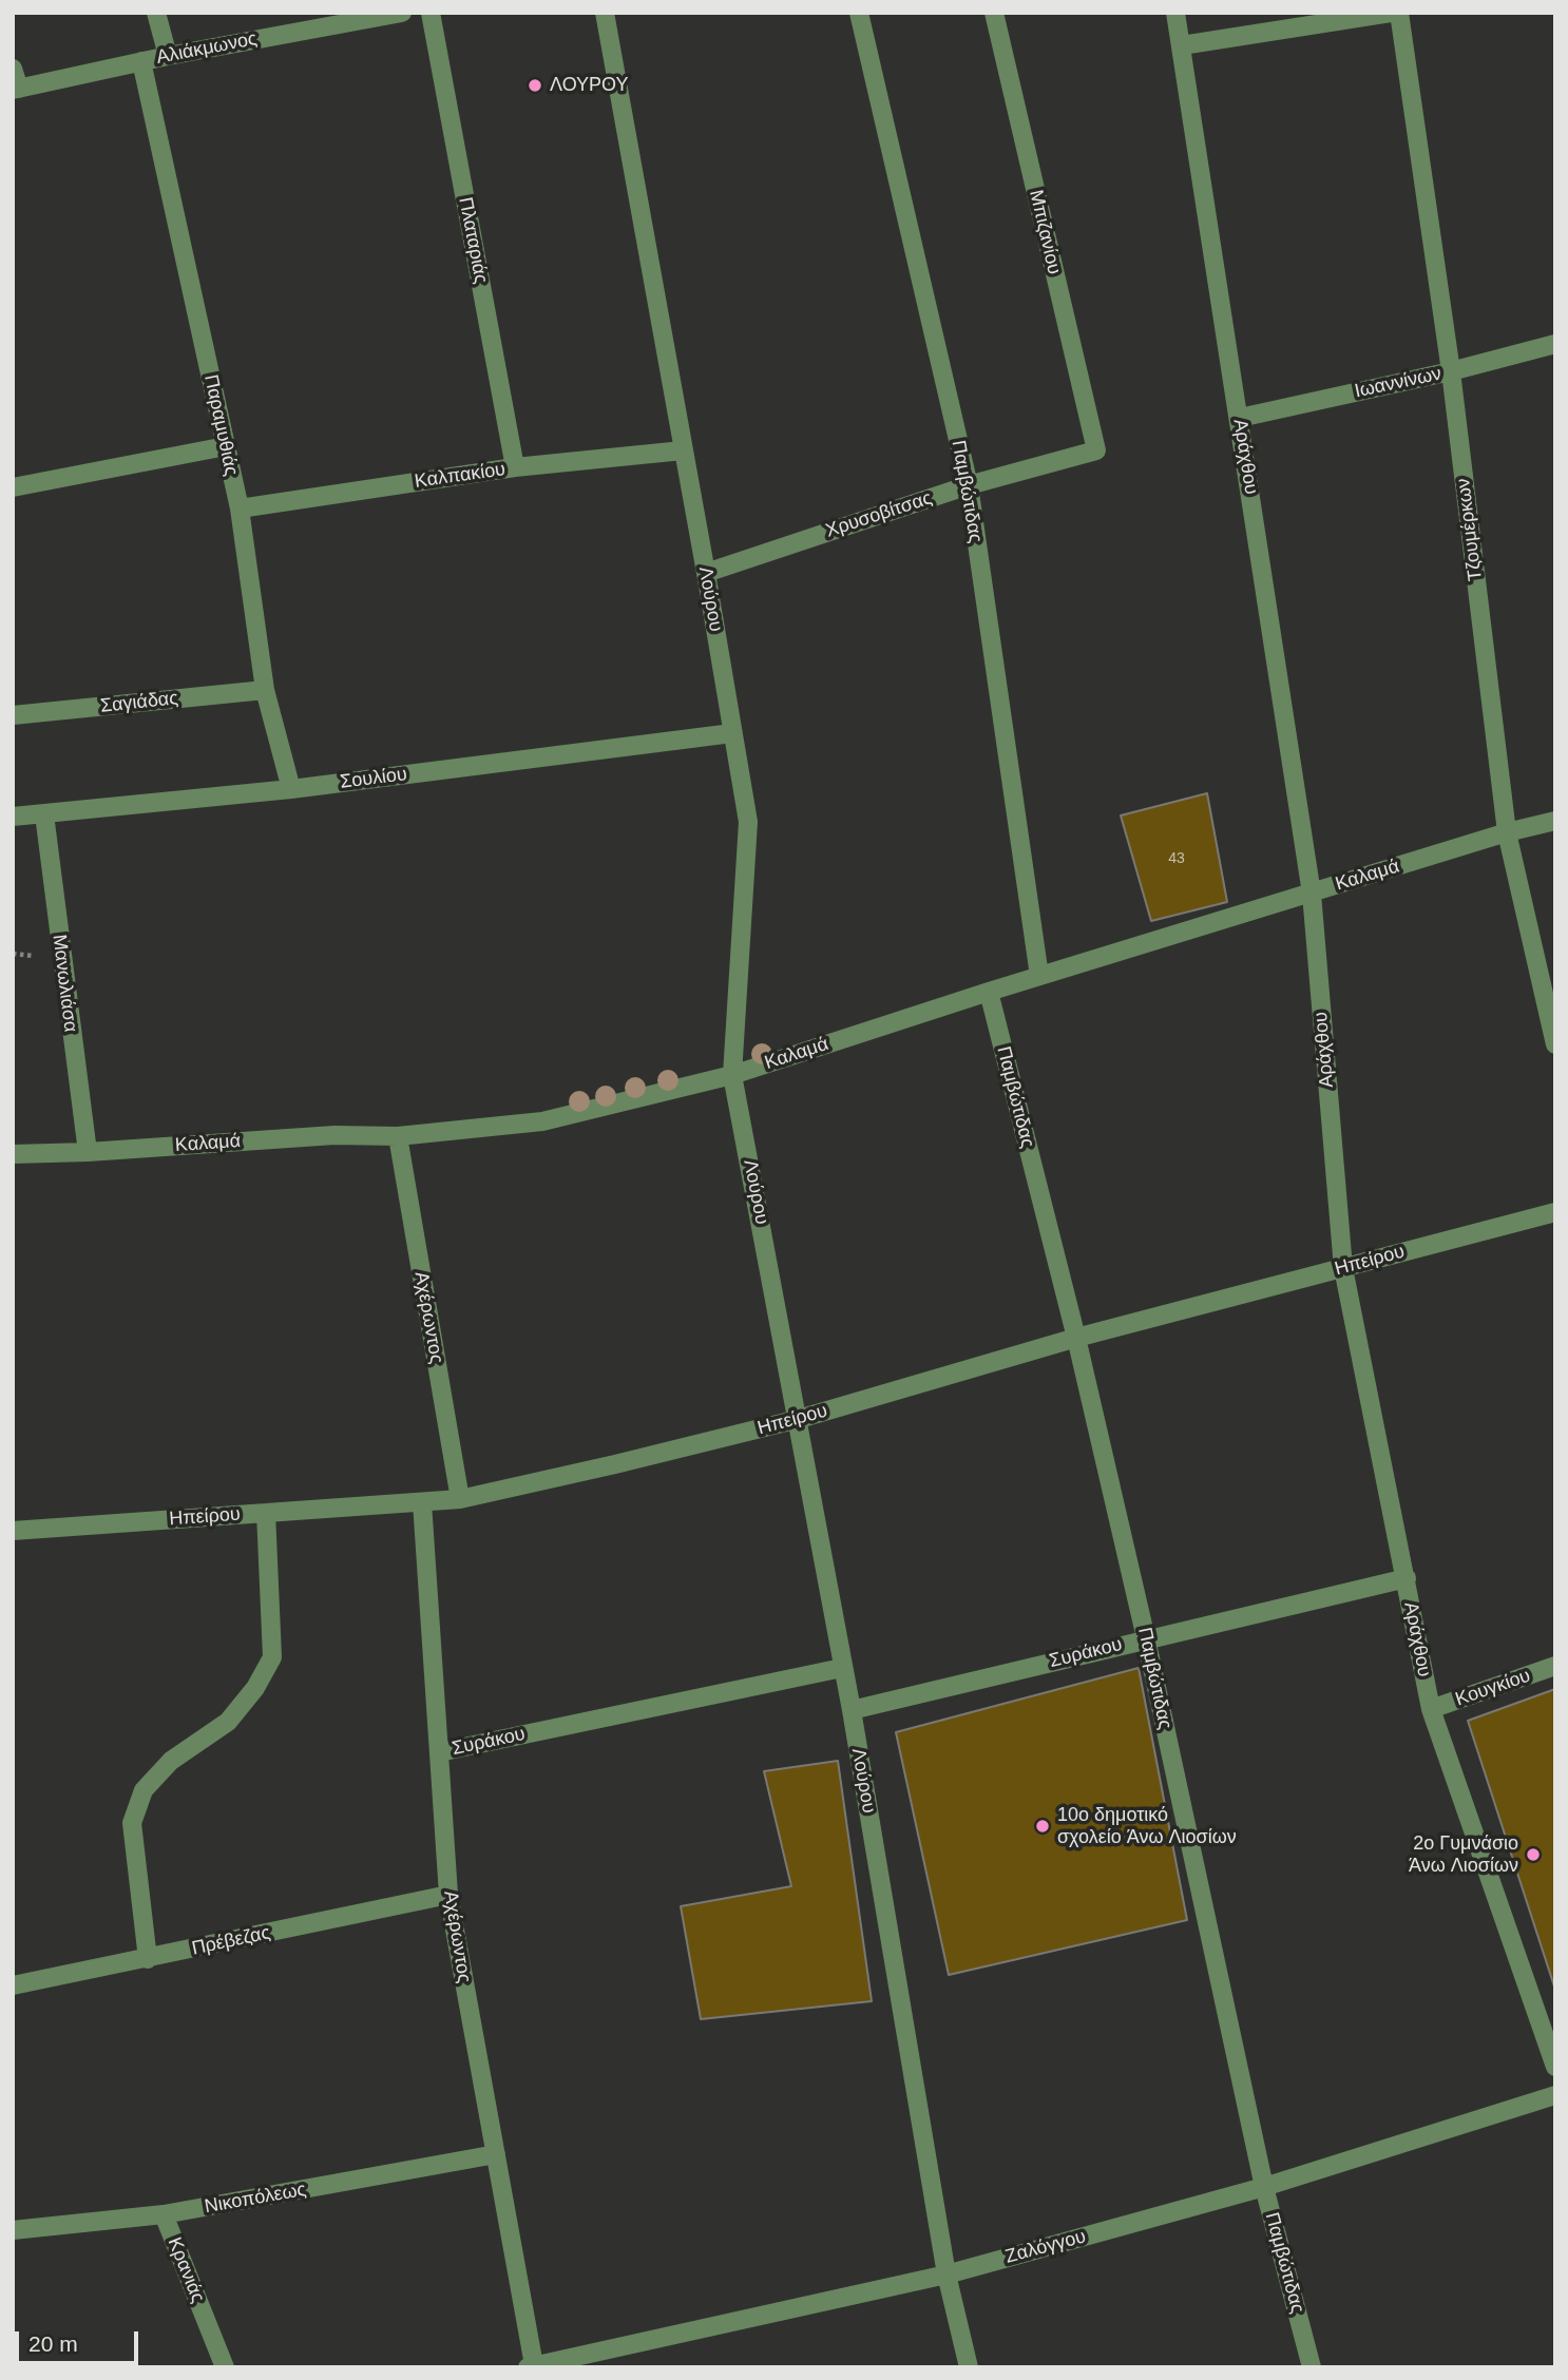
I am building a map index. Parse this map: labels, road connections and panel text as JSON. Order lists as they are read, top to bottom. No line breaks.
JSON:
{"streets":{"street":["Αλιάκμωνος","Μπιζανίου","Πλαταριάς","Ιωαννίνων","Παραμυθιάς","Αράχθου","Καλπακίου","Παμβώτιδας","Χρυσοβίτσας","Τζουμέρκων","Λούρου","Σαγιάδας","Σουλίου","Καλαμά","Μανωλιάσα","Ηπείρου","Αχέρωντος","Συράκου","Κουγκίου","Πρέβεζας","Νικοπόλεως","Ζαλόγγου","Κρανιάς"]},"crossings":[["Αλιάκμωνος","Παραμυθιάς"],["Μπιζανίου","Χρυσοβίτσας"],["Πλαταριάς","Καλπακίου"],["Ιωαννίνων","Αράχθου"],["Ιωαννίνων","Τζουμέρκων"],["Παραμυθιάς","Καλπακίου"],["Παραμυθιάς","Σαγιάδας"],["Παραμυθιάς","Σουλίου"],["Αράχθου","Καλαμά"],["Αράχθου","Ηπείρου"],["Αράχθου","Συράκου"],["Αράχθου","Κουγκίου"],["Καλπακίου","Λούρου"],["Παμβώτιδας","Χρυσοβίτσας"],["Παμβώτιδας","Καλαμά"],["Παμβώτιδας","Ηπείρου"],["Παμβώτιδας","Συράκου"],["Παμβώτιδας","Ζαλόγγου"],["Χρυσοβίτσας","Λούρου"],["Τζουμέρκων","Καλαμά"],["Λούρου","Σουλίου"],["Λούρου","Καλαμά"],["Λούρου","Ηπείρου"],["Λούρου","Συράκου"],["Λούρου","Ζαλόγγου"],["Σουλίου","Μανωλιάσα"],["Καλαμά","Μανωλιάσα"],["Καλαμά","Αχέρωντος"],["Ηπείρου","Αχέρωντος"],["Αχέρωντος","Συράκου"],["Αχέρωντος","Πρέβεζας"],["Αχέρωντος","Νικοπόλεως"],["Αχέρωντος","Ζαλόγγου"],["Νικοπόλεως","Κρανιάς"]],"places":["ΛΟΥΡΟΥ","10ο δημοτικό σχολείο Άνω Λιοσίων","2ο Γυμνάσιο Άνω Λιοσίων"],"house_numbers":["43"],"scale_bar":"20 m"}
